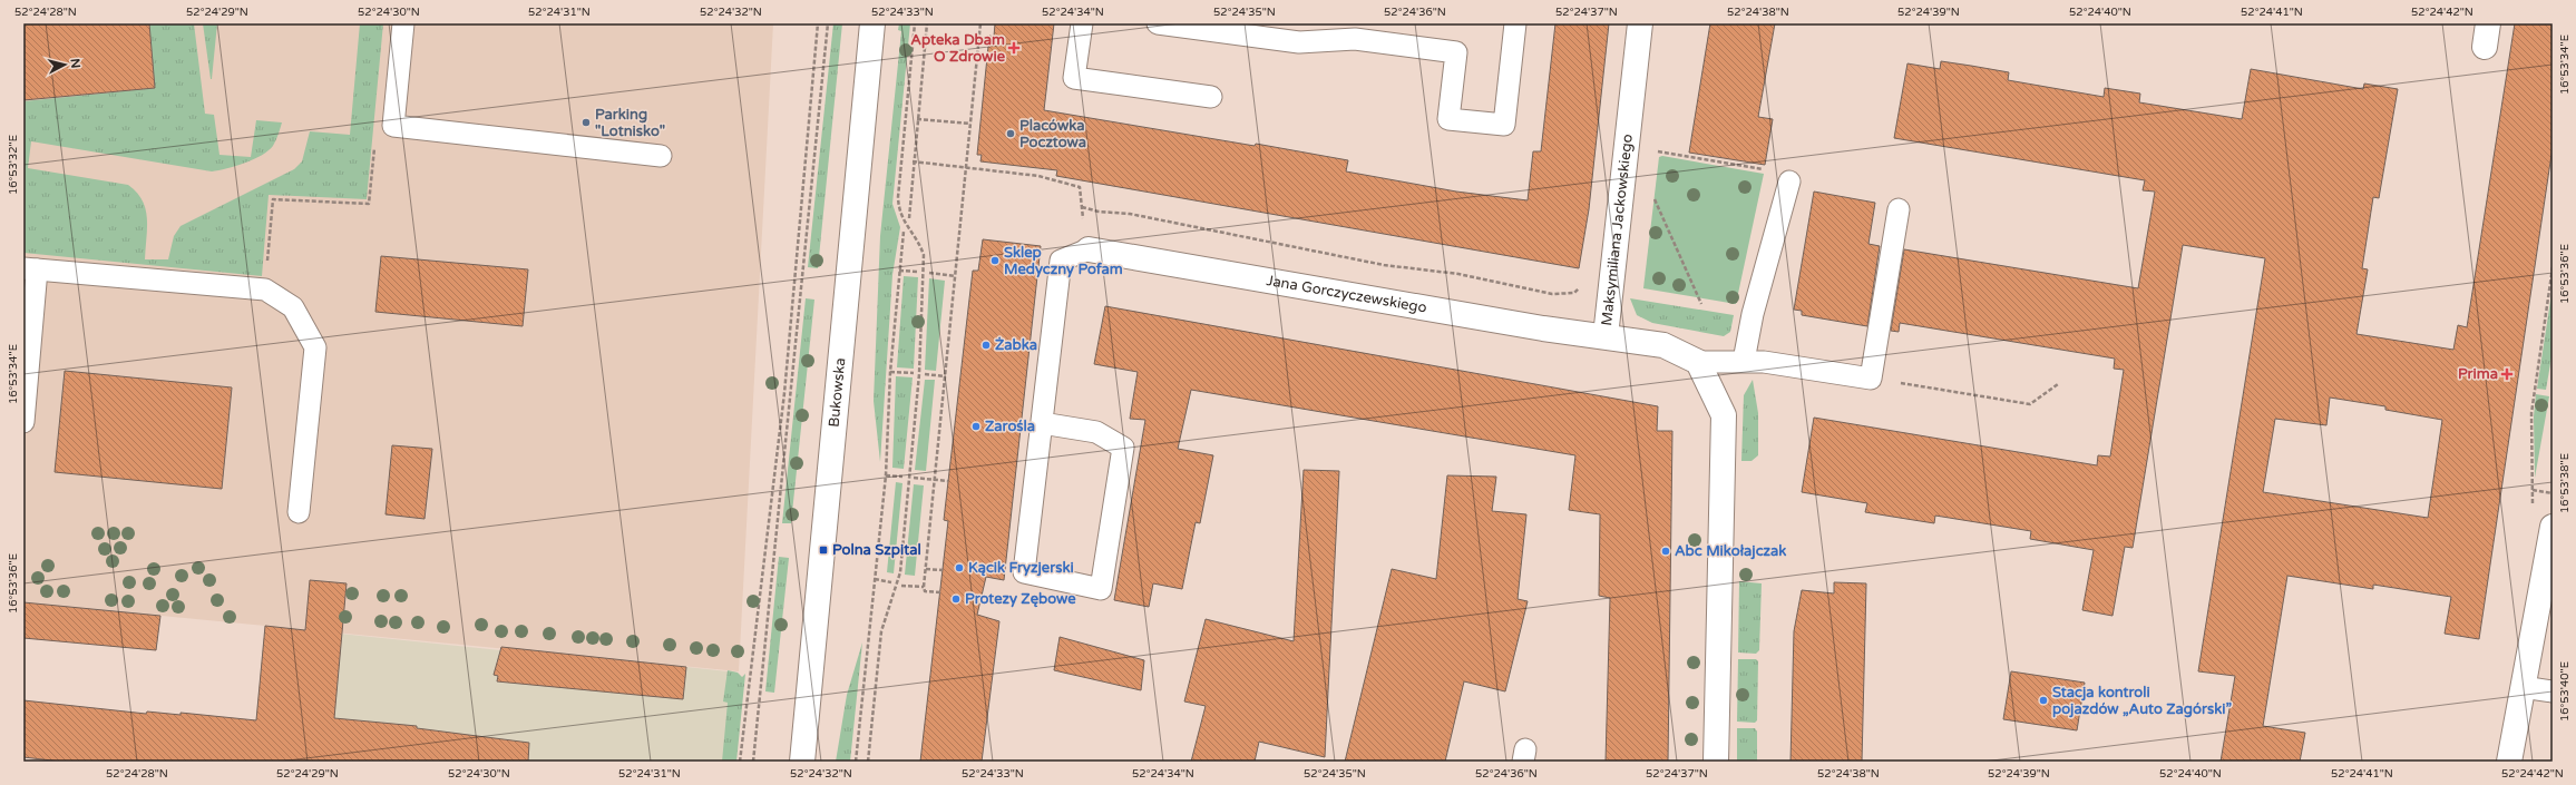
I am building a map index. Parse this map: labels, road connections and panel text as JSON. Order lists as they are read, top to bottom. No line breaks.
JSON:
{"streets":{"street":["Maksymiliana Jackowskiego","Jana Gorczyczewskiego","Bukowska"]},"crossings":[["Maksymiliana Jackowskiego","Jana Gorczyczewskiego"]],"places":{"health":["Apteka Dbam O Zdrowie","Prima"],"other":["Parking \"Lotnisko\"","Placówka Pocztowa","Sklep Medyczny Pofam","Żabka","Zarośla","Abc Mikołajczak","Kącik Fryzjerski","Protezy Zębowe","Stacja kontroli pojazdów „Auto Zagórski”"],"transit":["Polna Szpital"]},"north":"right","coordinates":["52°24'28\"N","52°24'29\"N","52°24'30\"N","52°24'31\"N","52°24'32\"N","52°24'33\"N","52°24'34\"N","52°24'35\"N","52°24'36\"N","52°24'37\"N","52°24'38\"N","52°24'39\"N","52°24'40\"N","52°24'41\"N","52°24'42\"N","16°53'34\"E","16°53'32\"E","16°53'36\"E","16°53'38\"E","16°53'40\"E"]}
